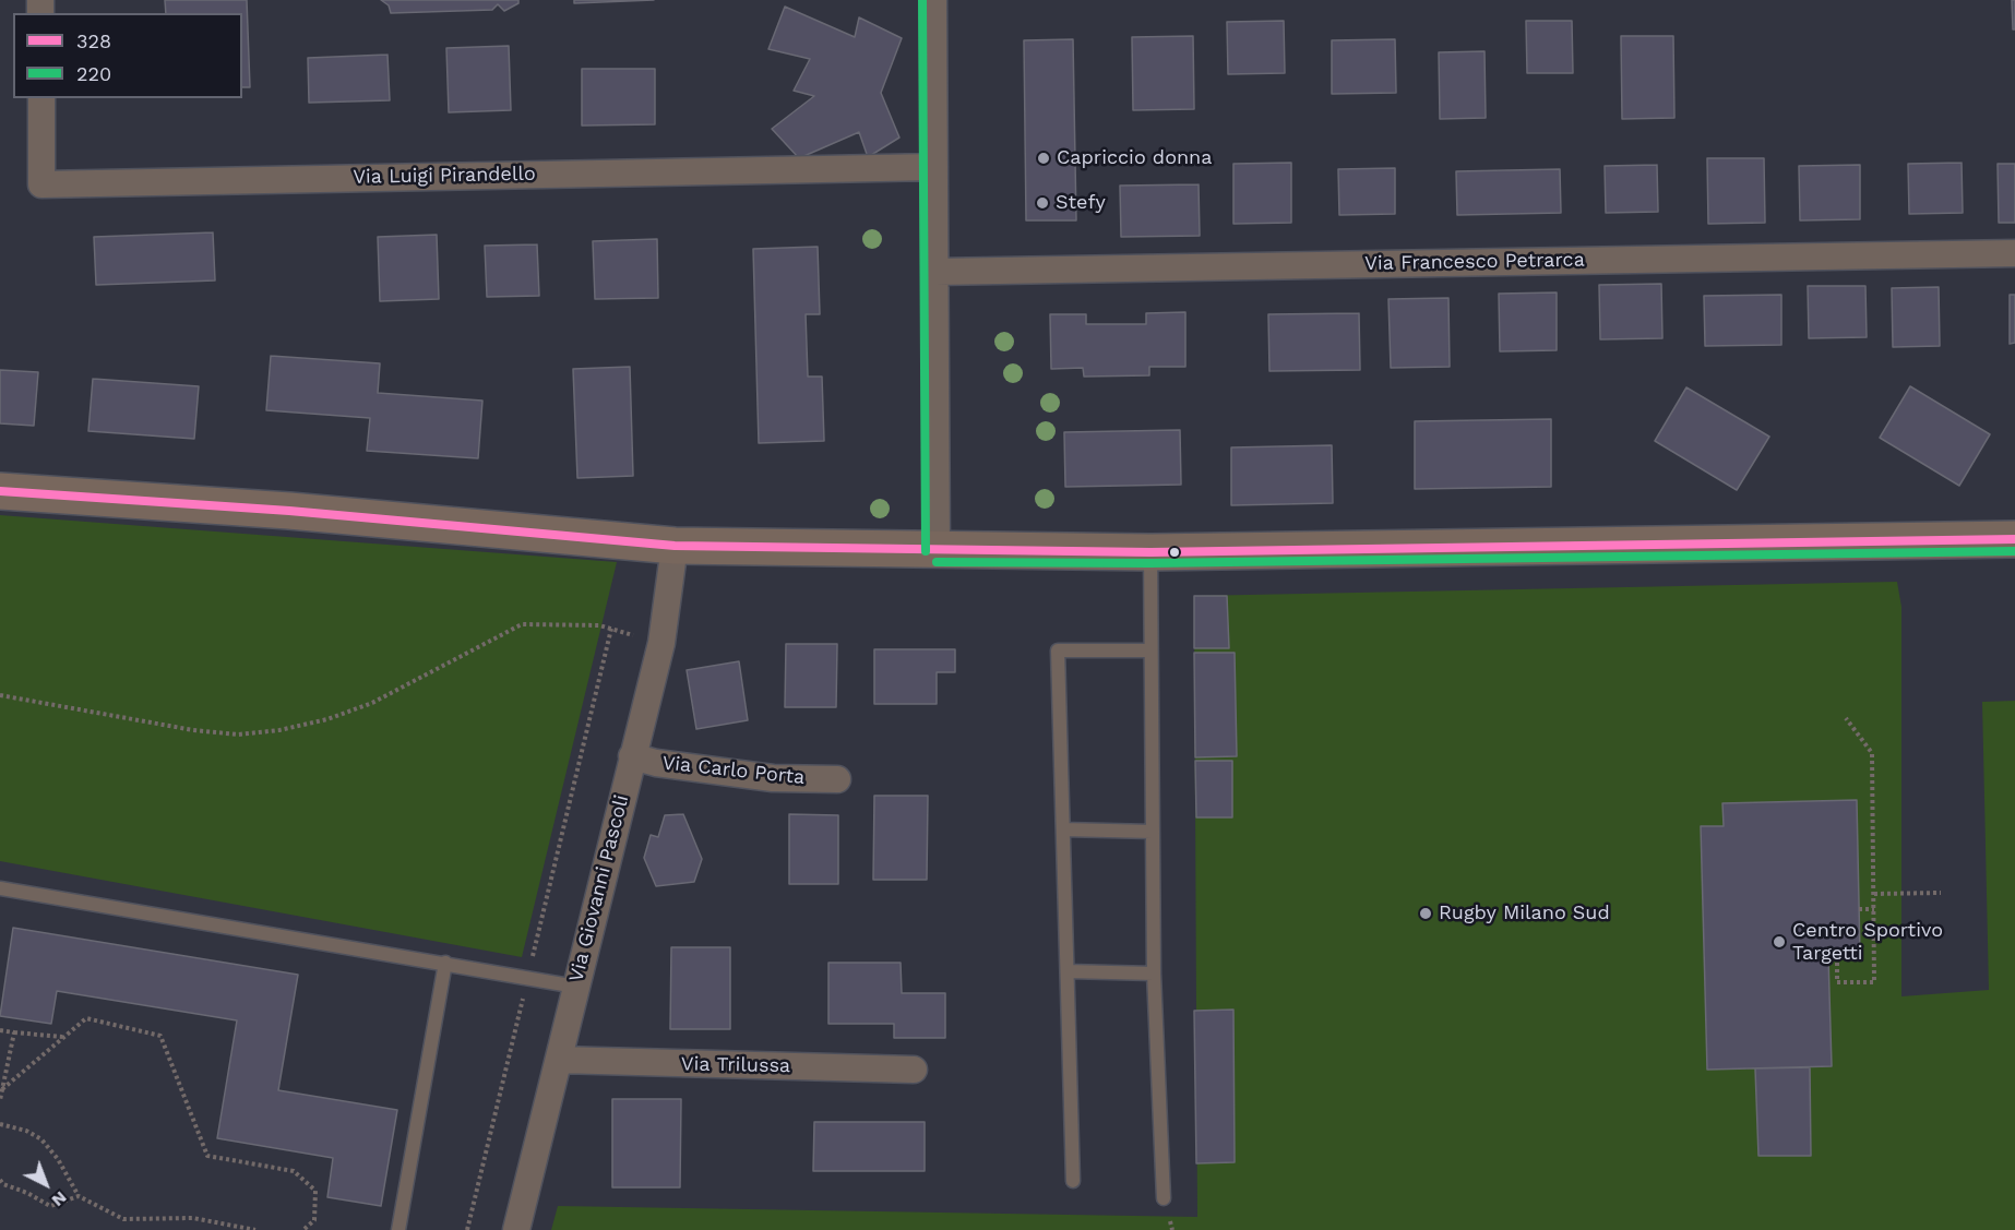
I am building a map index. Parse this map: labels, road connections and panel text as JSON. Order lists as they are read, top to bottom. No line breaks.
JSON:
{"streets":{"street":["Via Luigi Pirandello","Via Francesco Petrarca","Via Carlo Porta","Via Giovanni Pascoli","Via Trilussa"]},"crossings":[["Via Carlo Porta","Via Giovanni Pascoli"],["Via Giovanni Pascoli","Via Trilussa"]],"places":["Capriccio donna","Stefy","Rugby Milano Sud","Centro Sportivo Targetti"],"lines":["transit line 220","transit line 328"],"legend":["328","220"],"north":"bottom right"}
